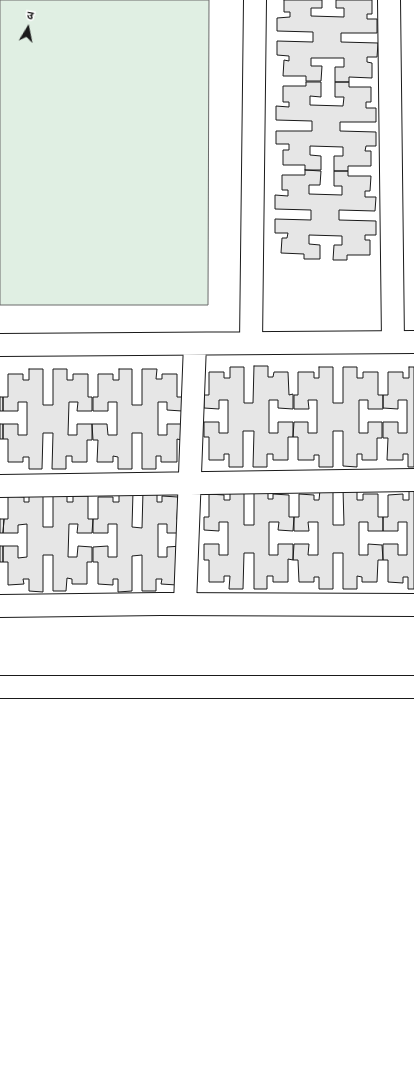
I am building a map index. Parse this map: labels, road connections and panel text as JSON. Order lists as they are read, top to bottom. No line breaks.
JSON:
{"north":"top"}
